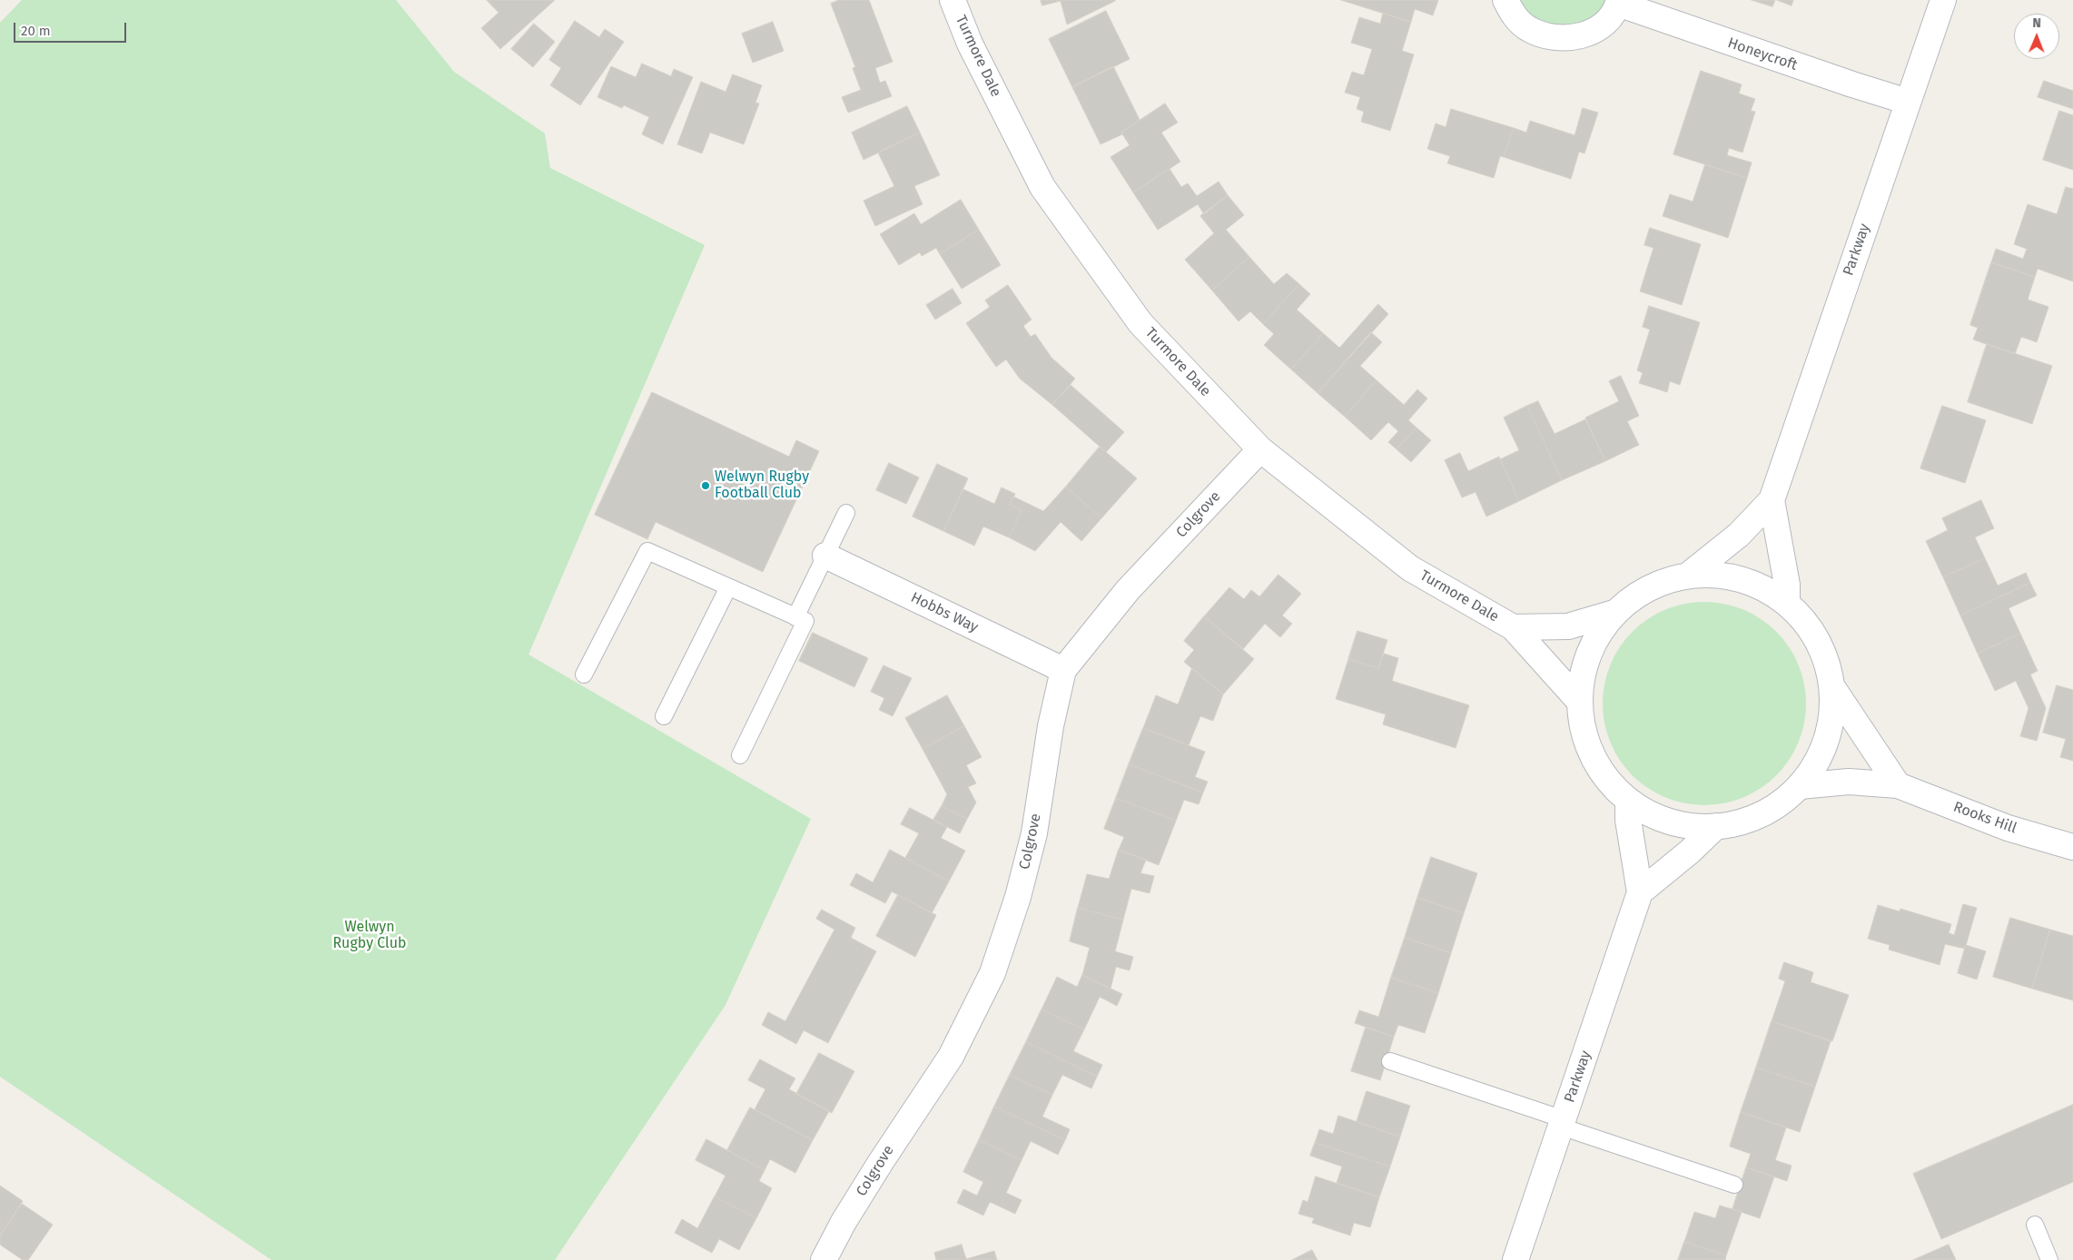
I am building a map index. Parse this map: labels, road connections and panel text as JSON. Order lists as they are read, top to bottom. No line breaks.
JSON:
{"streets":{"street":["Honeycroft","Turmore Dale","Parkway","Colgrove","Hobbs Way","Rooks Hill"]},"crossings":[["Honeycroft","Parkway"],["Turmore Dale","Colgrove"],["Colgrove","Hobbs Way"]],"parks":["Welwyn Rugby Club"],"places":["Welwyn Rugby Football Club"],"scale_bar":"20 m","north":"top"}
